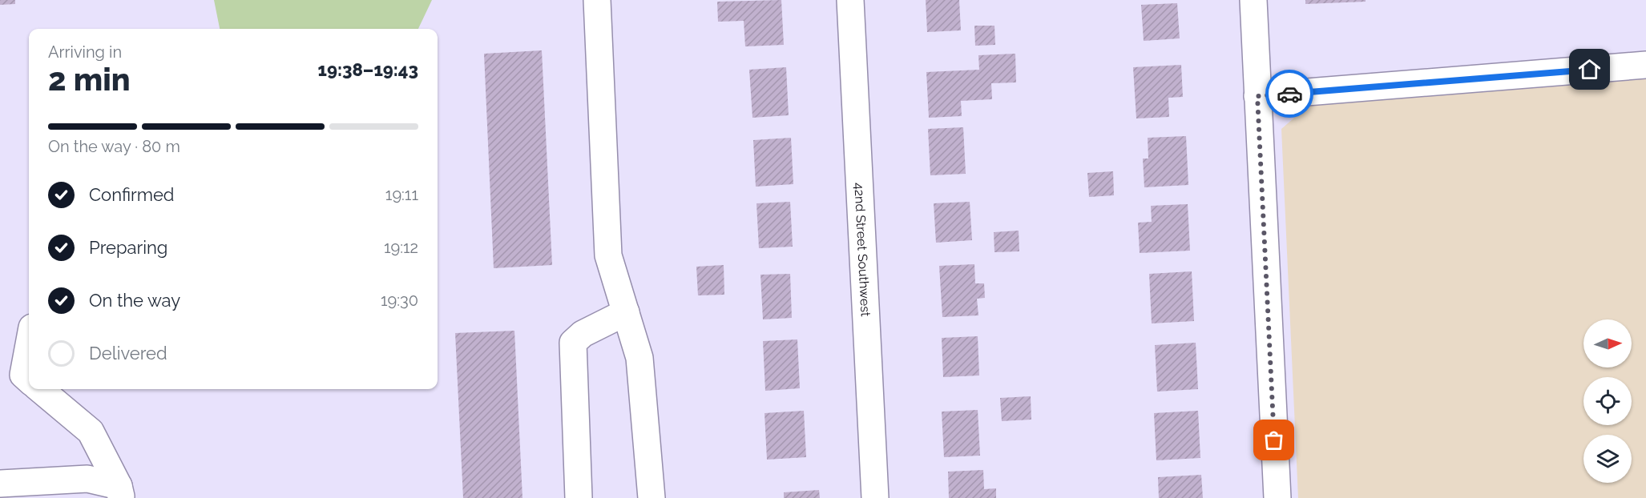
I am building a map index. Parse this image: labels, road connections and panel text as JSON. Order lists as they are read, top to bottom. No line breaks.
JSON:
{"streets":{"street":["42nd Street Southwest"]},"north":"right","page":{"heading":["2 min","Arriving in","19:38–19:43"],"bar":"On the way · 80 m","list":[["Confirmed","19:11"],["Preparing","19:12"],["On the way","19:30"],"Delivered"]}}
